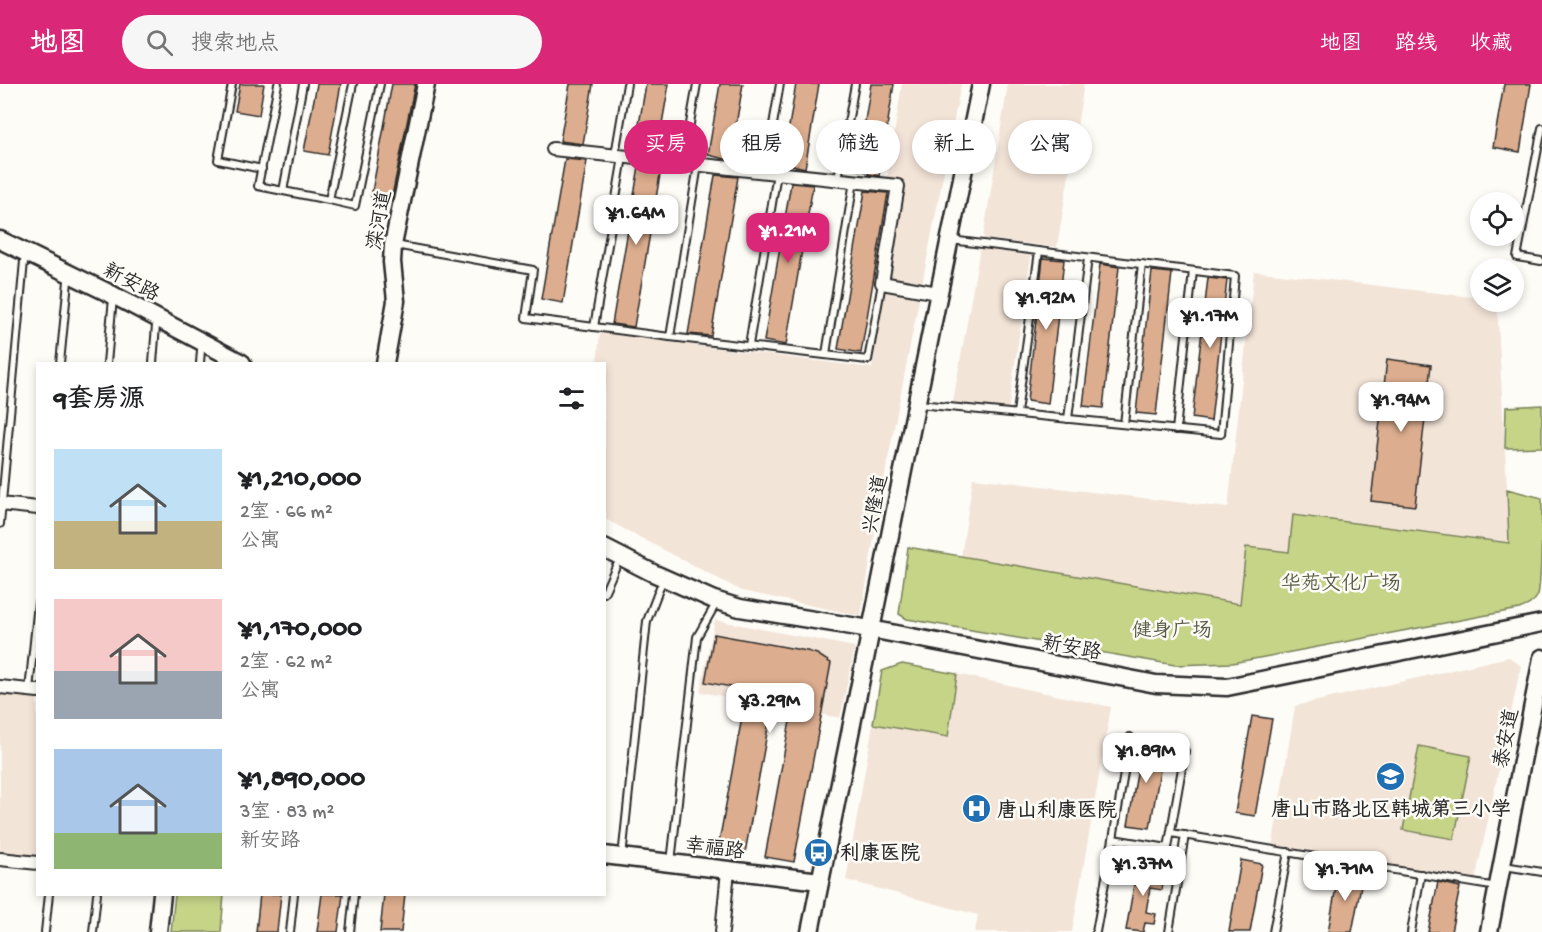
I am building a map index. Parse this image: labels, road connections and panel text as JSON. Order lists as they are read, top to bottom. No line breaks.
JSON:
{"streets":{"main road":["滦河道","新安路","兴隆道","泰安道","幸福路"]},"crossings":[["新安路","兴隆道"],["兴隆道","幸福路"]],"parks":["华苑文化广场","健身广场"],"places":{"school or university":["唐山市路北区韩城第三小学"],"hospital":["唐山利康医院"],"bus stop":["利康医院"]},"page":{"header":"地图","search":"搜索地点","nav":["地图","路线","收藏"],"chip":["买房","租房","筛选","新上","公寓"],"price":["¥1.64M","¥1.21M","¥1.92M","¥1.17M","¥1.94M","¥3.29M","¥1.89M","¥1.37M","¥1.71M"],"heading":"9套房源","list":[{"name":"¥1,210,000","note":"2室 · 66 m² · 公寓"},{"name":"¥1,170,000","note":"2室 · 62 m² · 公寓"},{"name":"¥1,890,000","note":"3室 · 83 m² · 新安路"}]}}
